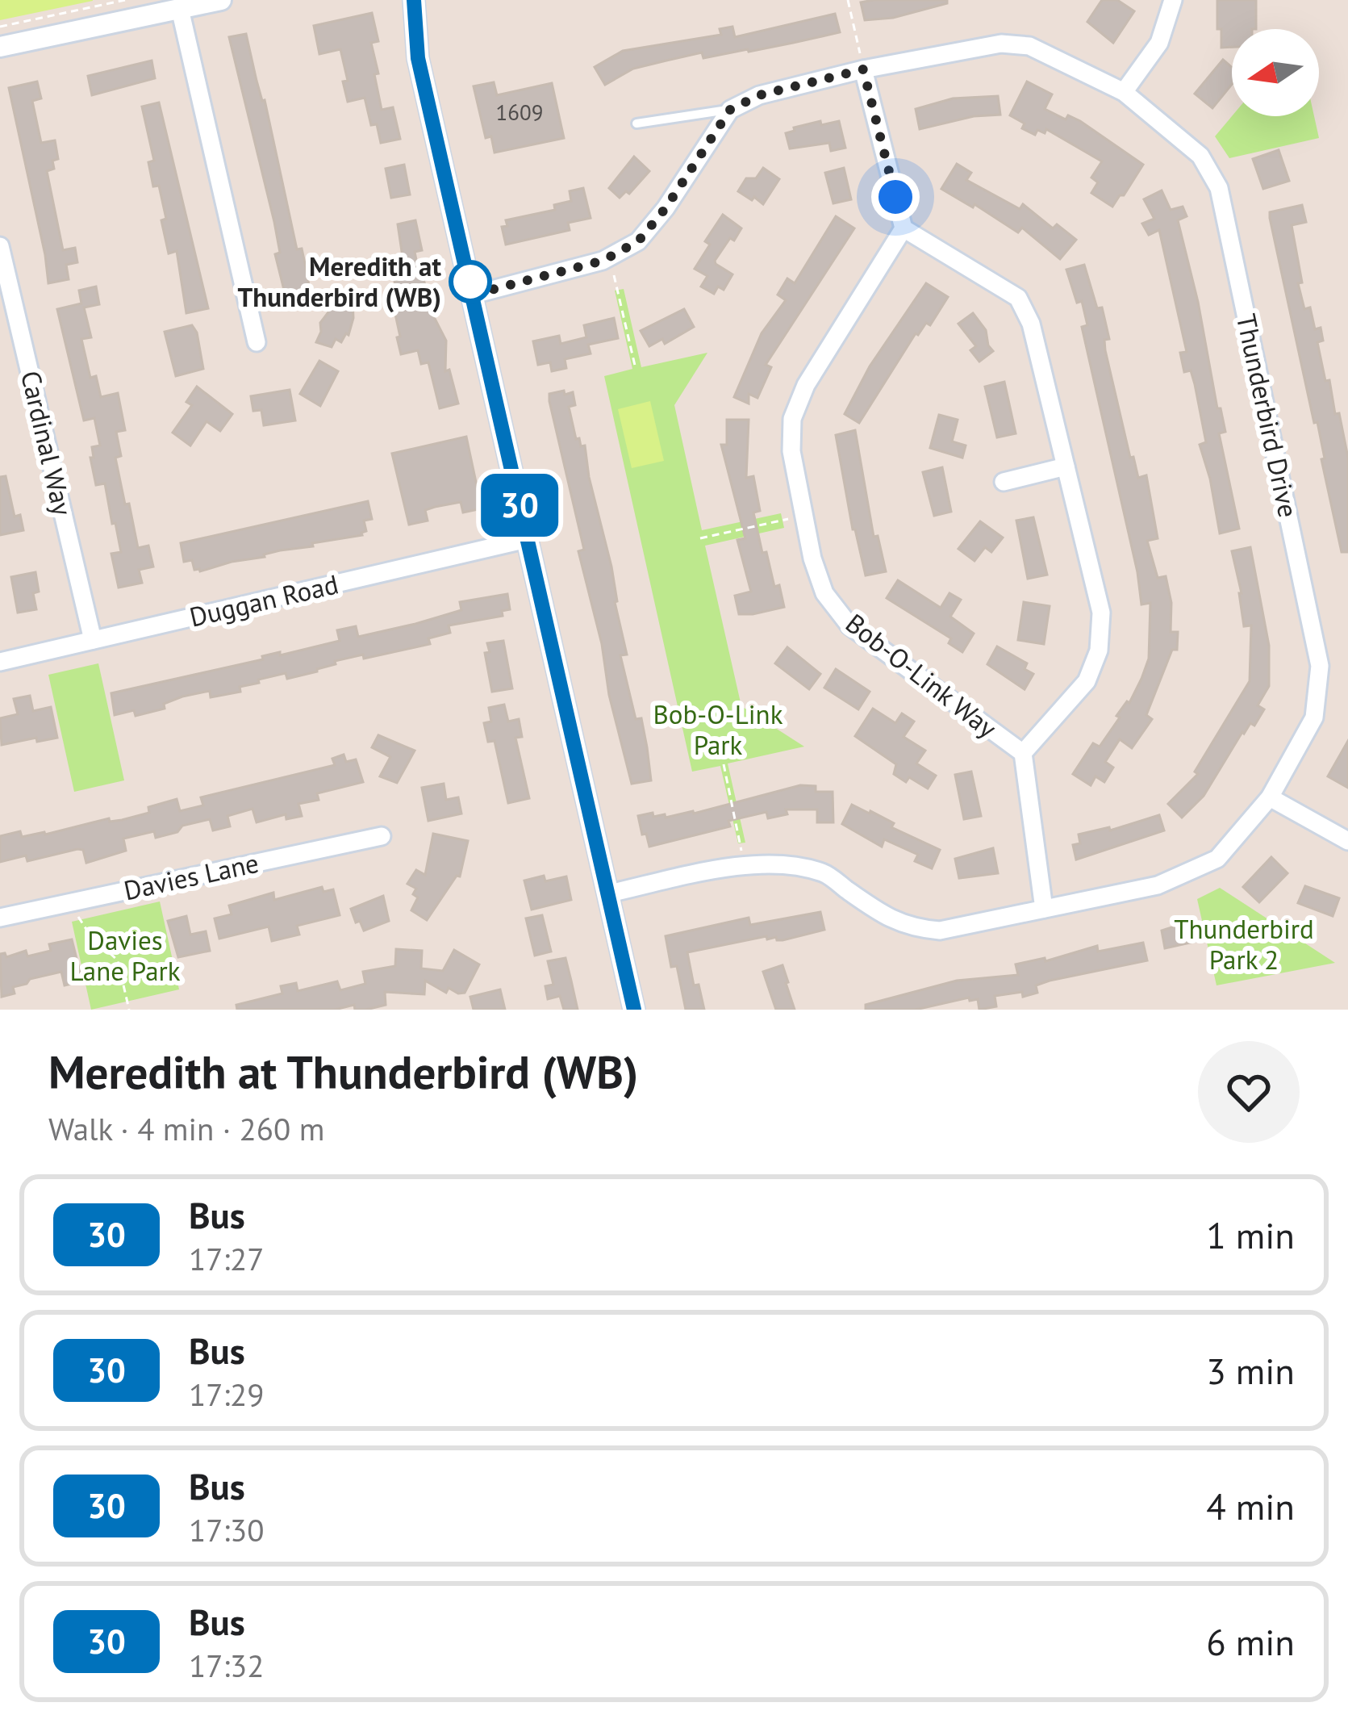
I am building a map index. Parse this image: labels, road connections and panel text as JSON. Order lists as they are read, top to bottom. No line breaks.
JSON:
{"streets":{"street":["Thunderbird Drive","Cardinal Way","Duggan Road","Bob-O-Link Way","Davies Lane"]},"crossings":[["Thunderbird Drive","Bob-O-Link Way"],["Cardinal Way","Duggan Road"]],"parks":["Bob-O-Link Park","Thunderbird Park 2","Davies Lane Park"],"places":["Meredith at Thunderbird (WB)"],"lines":["bus line 30"],"house_numbers":["1609"],"north":"left","page":{"on_map":"30","heading":["Meredith at Thunderbird (WB)","Walk · 4 min · 260 m"],"list":[{"mark":"30","name":"Bus","note":"17:27","value":"1 min"},{"mark":"30","name":"Bus","note":"17:29","value":"3 min"},{"mark":"30","name":"Bus","note":"17:30","value":"4 min"},{"mark":"30","name":"Bus","note":"17:32","value":"6 min"}]}}
